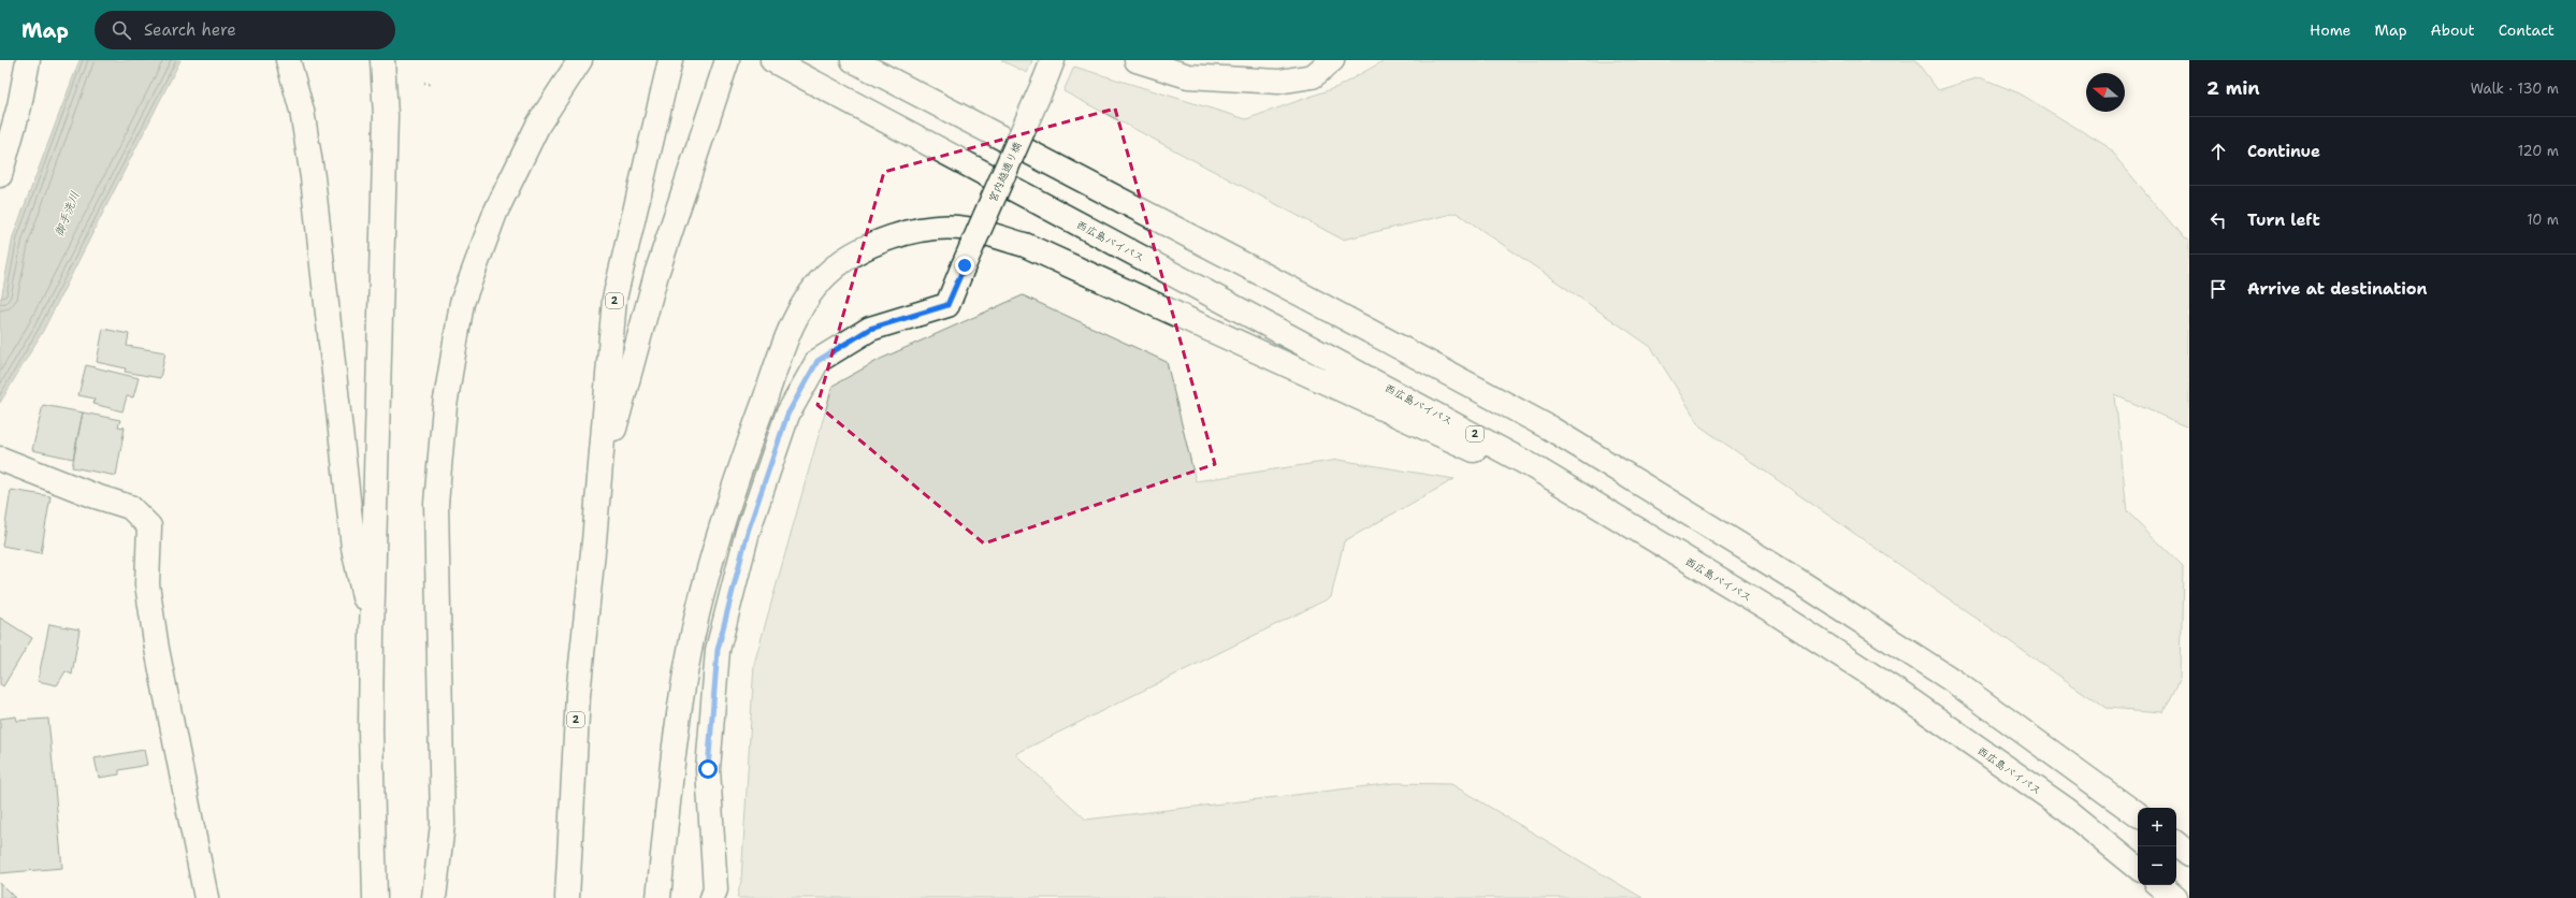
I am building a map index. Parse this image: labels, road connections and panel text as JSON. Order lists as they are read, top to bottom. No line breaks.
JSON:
{"streets":{"main road":["宮内越通り橋","西広島バイパス","2"]},"water":["御手洗川"],"north":"left","page":{"header":"Map","search":"Search here","nav":["Home","Map","About","Contact"],"heading":["2 min","Walk · 130 m"],"list":[["Continue","120 m"],["Turn left","10 m"],"Arrive at destination"],"map_buttons":["+","−"]}}
